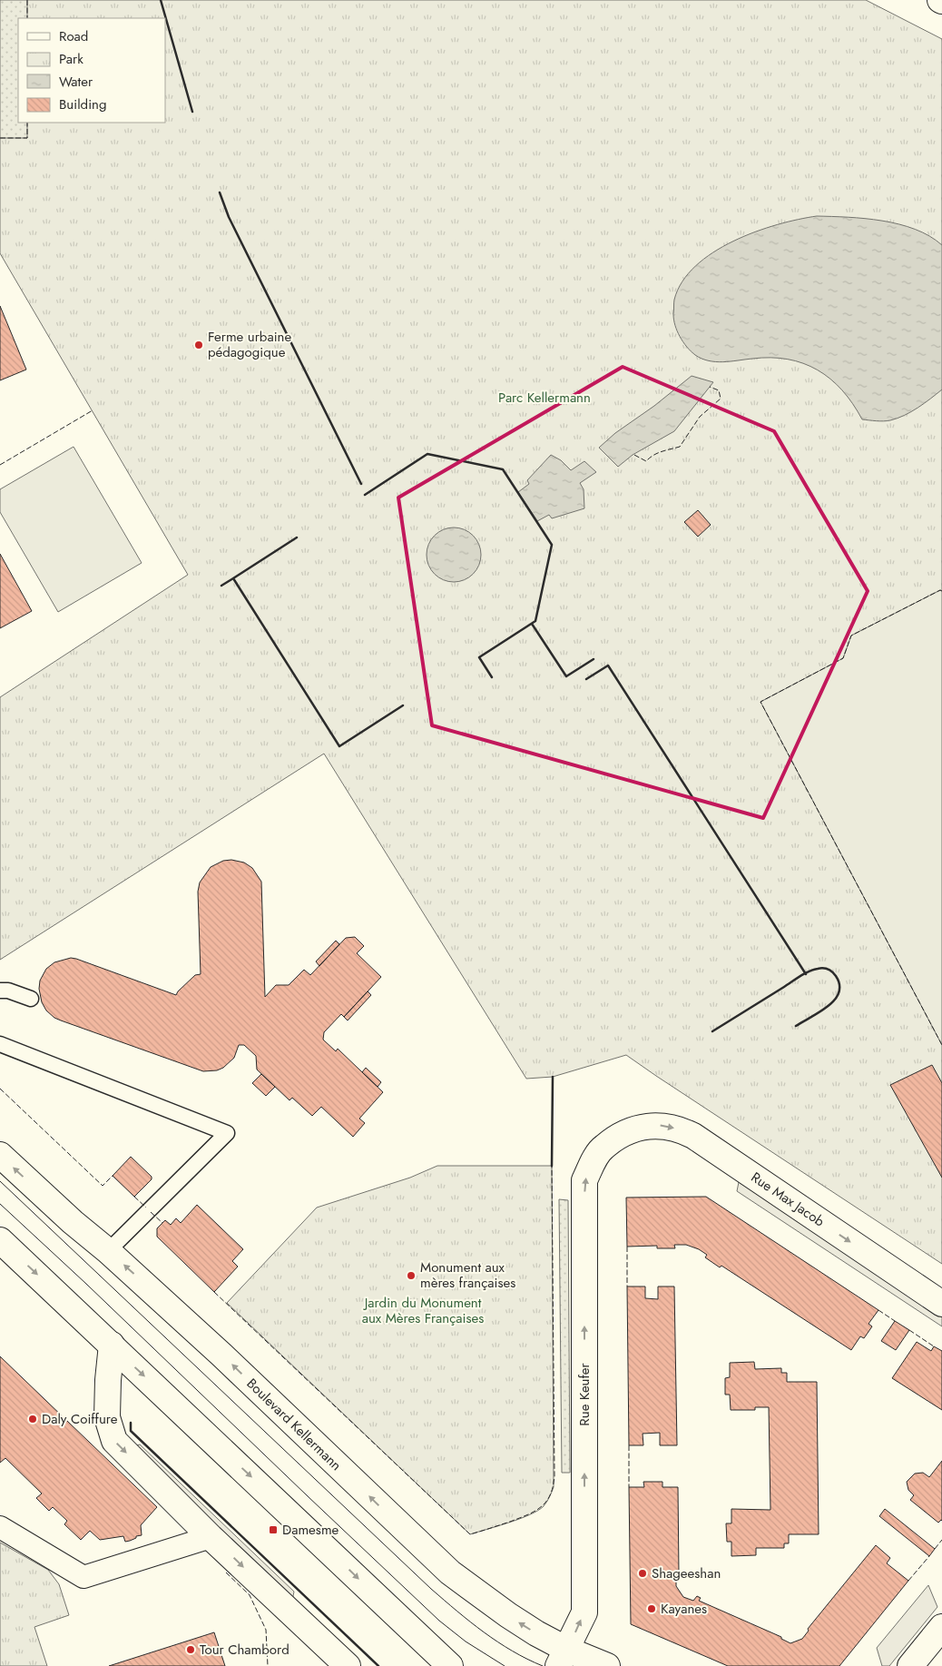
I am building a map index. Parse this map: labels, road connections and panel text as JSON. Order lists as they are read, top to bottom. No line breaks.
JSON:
{"streets":{"main road":["Rue Max Jacob","Rue Keufer","Boulevard Kellermann"]},"crossings":[["Rue Max Jacob","Rue Keufer"],["Rue Keufer","Boulevard Kellermann"]],"one_way":["Rue Max Jacob","Rue Keufer"],"parks":["Parc Kellermann","Jardin du Monument aux Mères Françaises"],"places":{"other":["Ferme urbaine pédagogique","Monument aux mères françaises","Daly Coiffure","Shageeshan","Kayanes","Tour Chambord"],"transit":["Damesme"]},"legend":["Road","Park","Water","Building"]}
